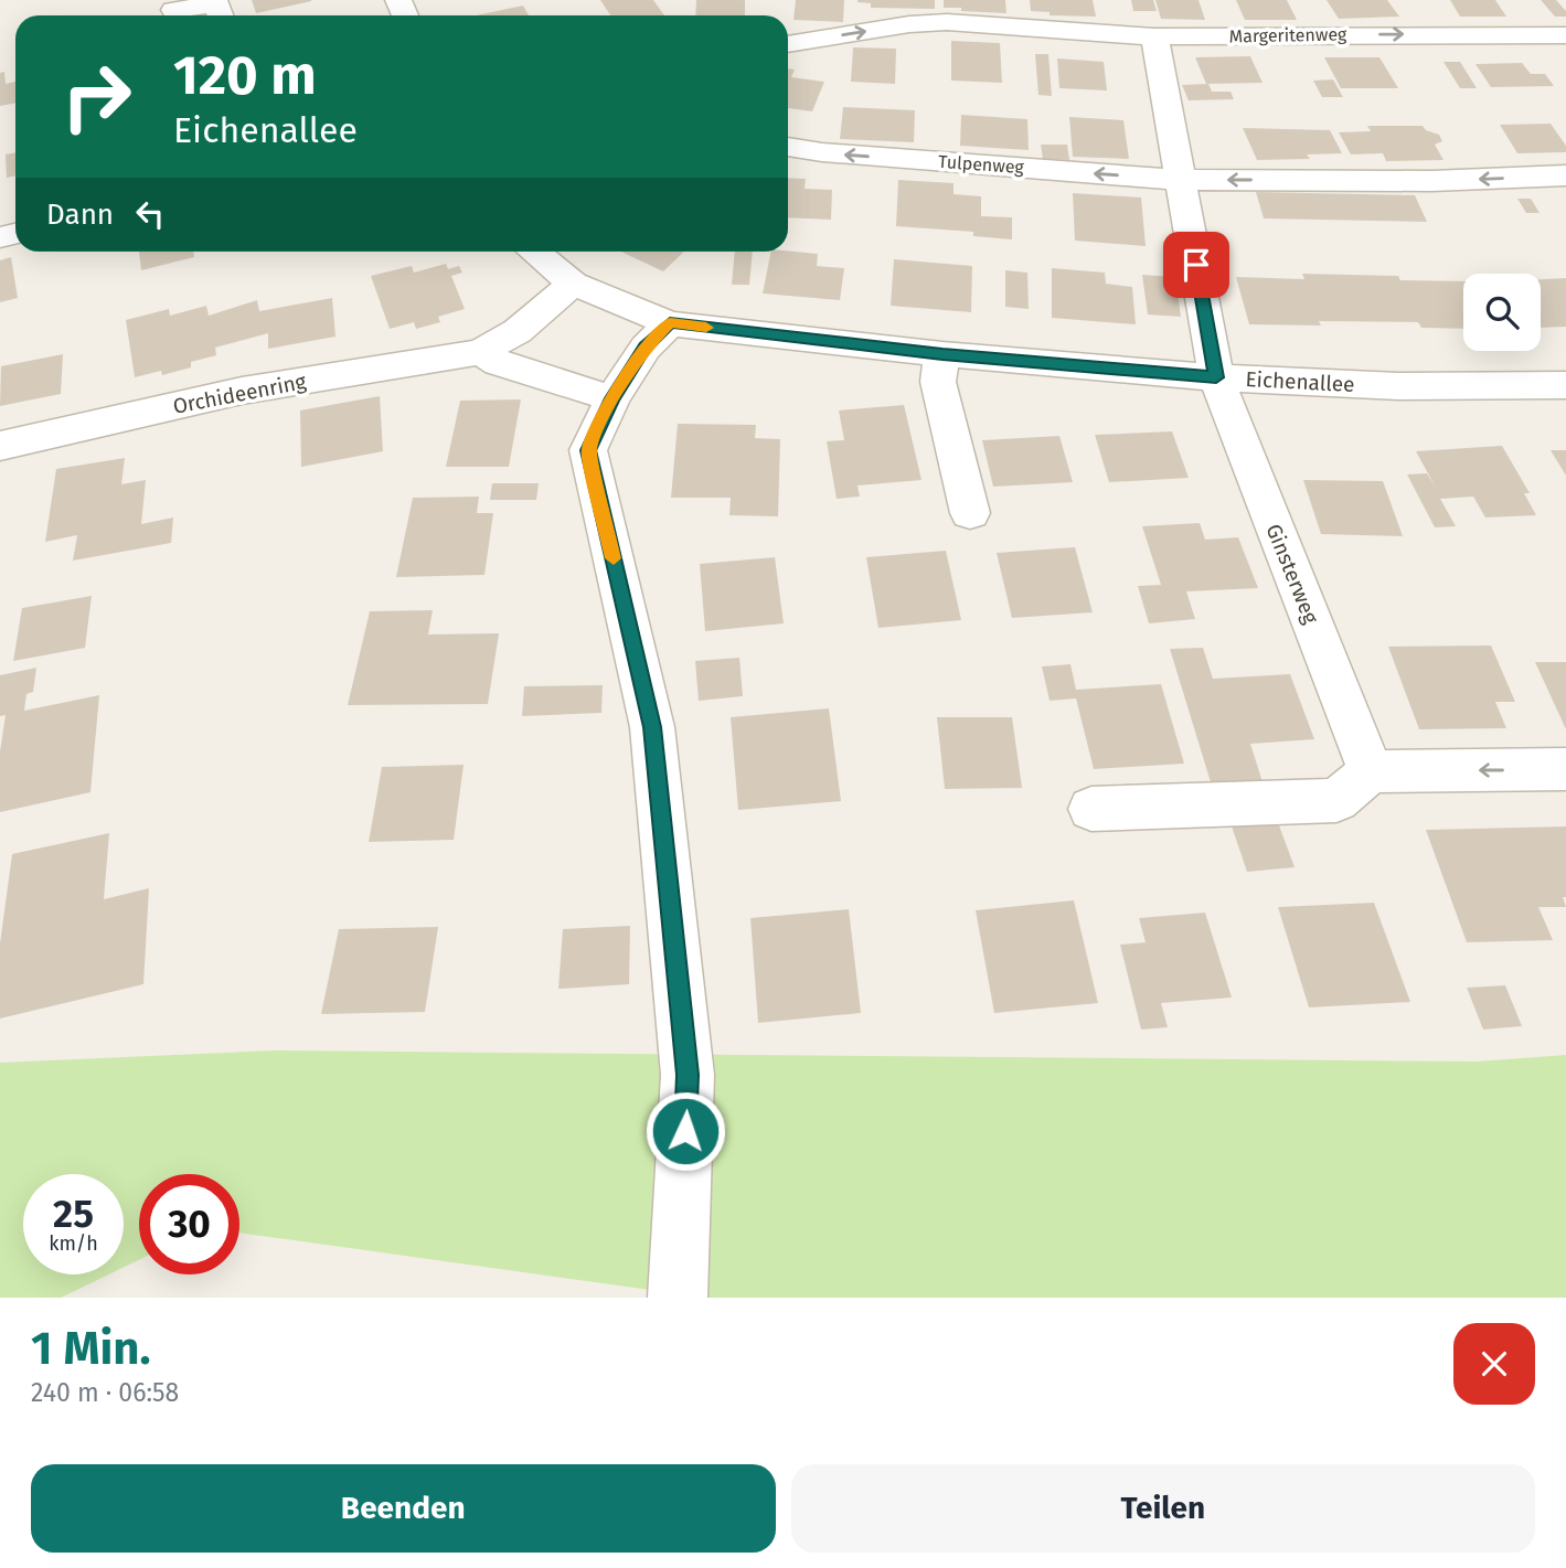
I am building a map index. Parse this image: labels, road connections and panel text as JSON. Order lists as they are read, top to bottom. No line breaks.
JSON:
{"streets":{"street":["Margeritenweg","Tulpenweg","Eichenallee","Orchideenring","Ginsterweg"]},"crossings":[["Eichenallee","Orchideenring"],["Eichenallee","Ginsterweg"]],"page":{"turn":["120 m","Eichenallee"],"then":"Dann","speed":"25 km/h","limit":"30","heading":["1 Min.","240 m · 06:58"],"buttons":["Beenden","Teilen"]}}
